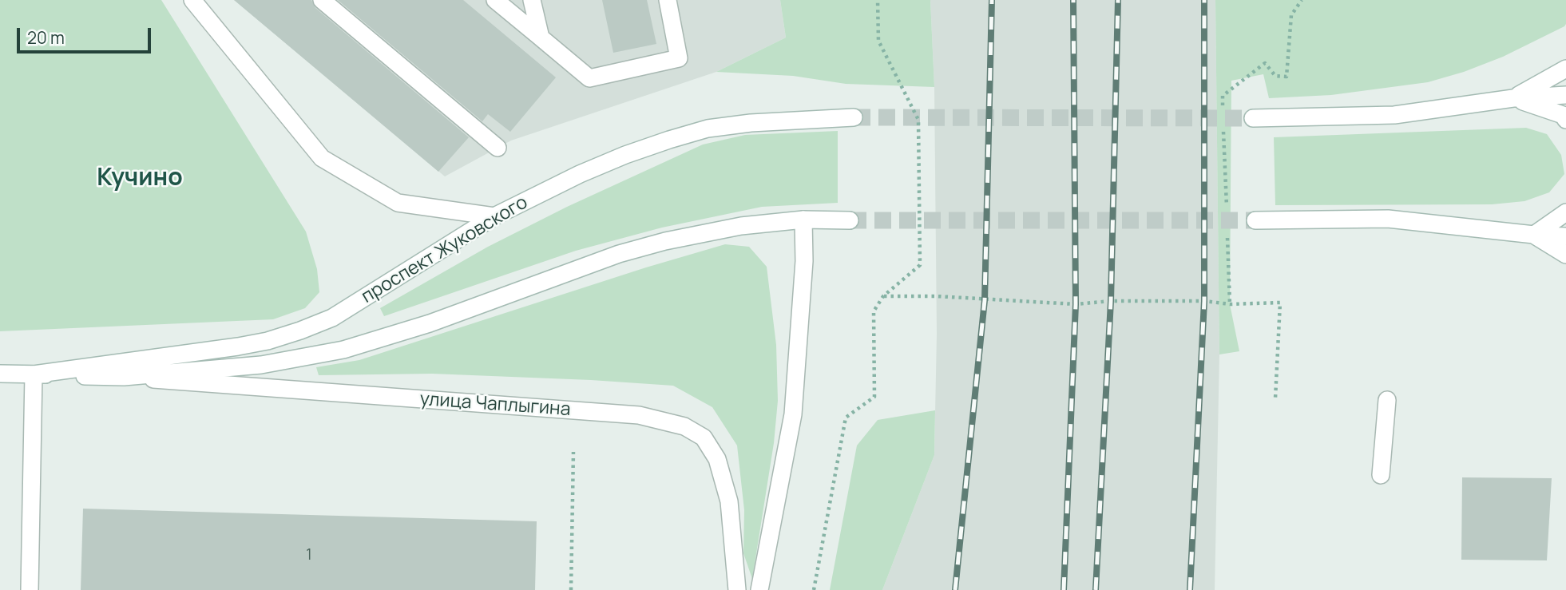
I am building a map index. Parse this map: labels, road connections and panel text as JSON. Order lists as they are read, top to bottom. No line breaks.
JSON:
{"streets":{"main road":["проспект Жуковского","улица Чаплыгина"]},"crossings":[["проспект Жуковского","улица Чаплыгина"]],"districts":["Кучино"],"house_numbers":["1"],"scale_bar":"20 m"}
